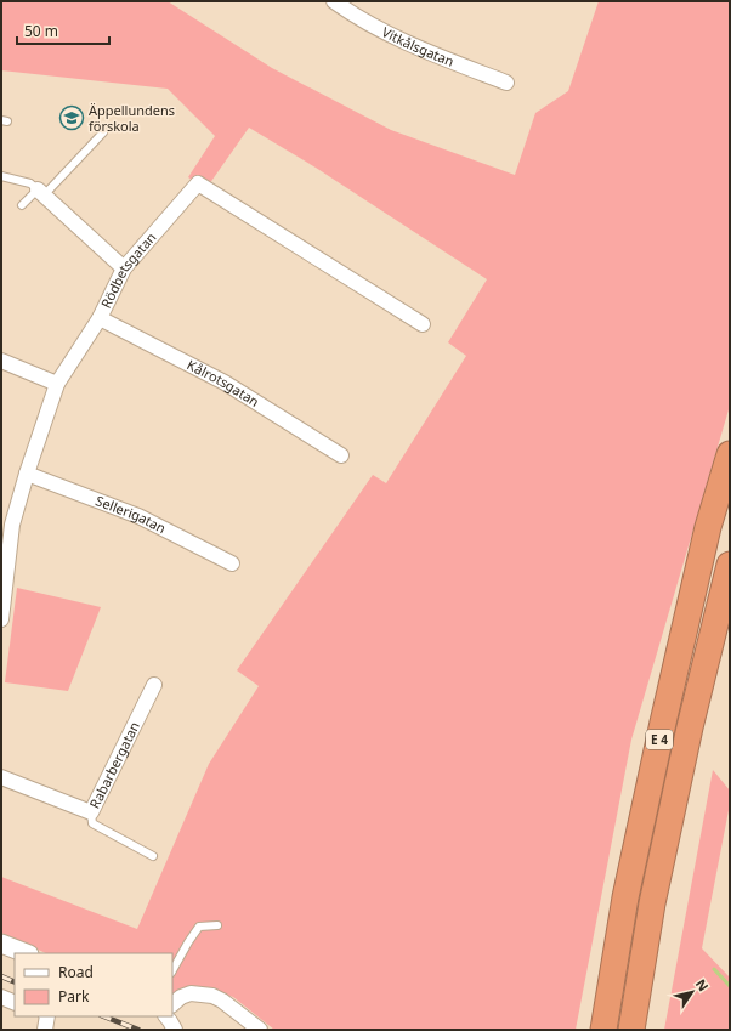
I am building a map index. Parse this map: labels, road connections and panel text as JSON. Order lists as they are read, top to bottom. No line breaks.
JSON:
{"streets":{"highway":["E 4"],"street":["Vitkålsgatan","Rödbetsgatan","Kålrotsgatan","Sellerigatan","Rabarbergatan"]},"crossings":[["Rödbetsgatan","Kålrotsgatan"],["Rödbetsgatan","Sellerigatan"]],"places":{"school or university":["Äppellundens förskola"]},"legend":["Road","Park"],"scale_bar":"50 m","north":"top right"}
